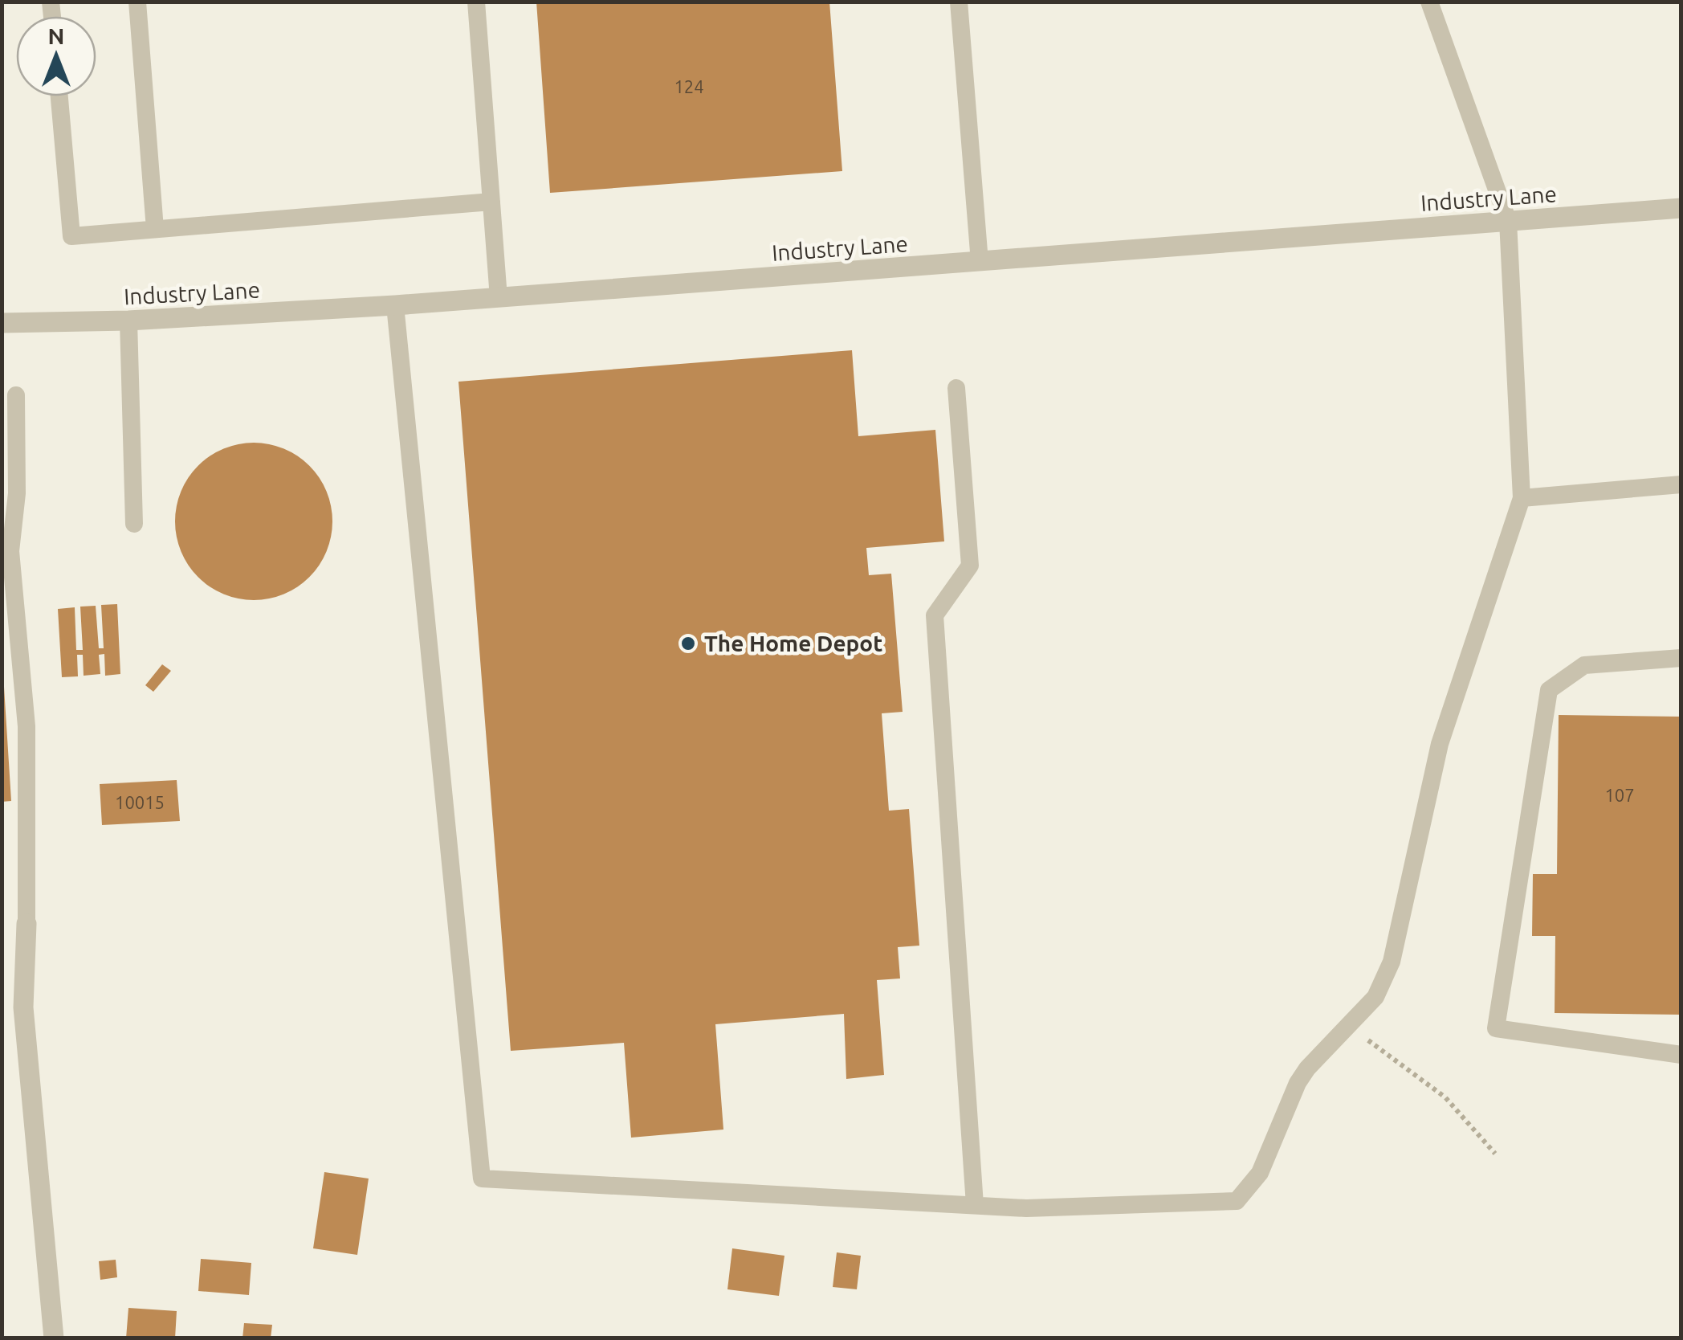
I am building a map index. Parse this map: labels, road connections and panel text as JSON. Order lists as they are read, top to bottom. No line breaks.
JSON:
{"streets":{"street":["Industry Lane"]},"places":["The Home Depot"],"house_numbers":["124","107","10015"],"north":"top"}
